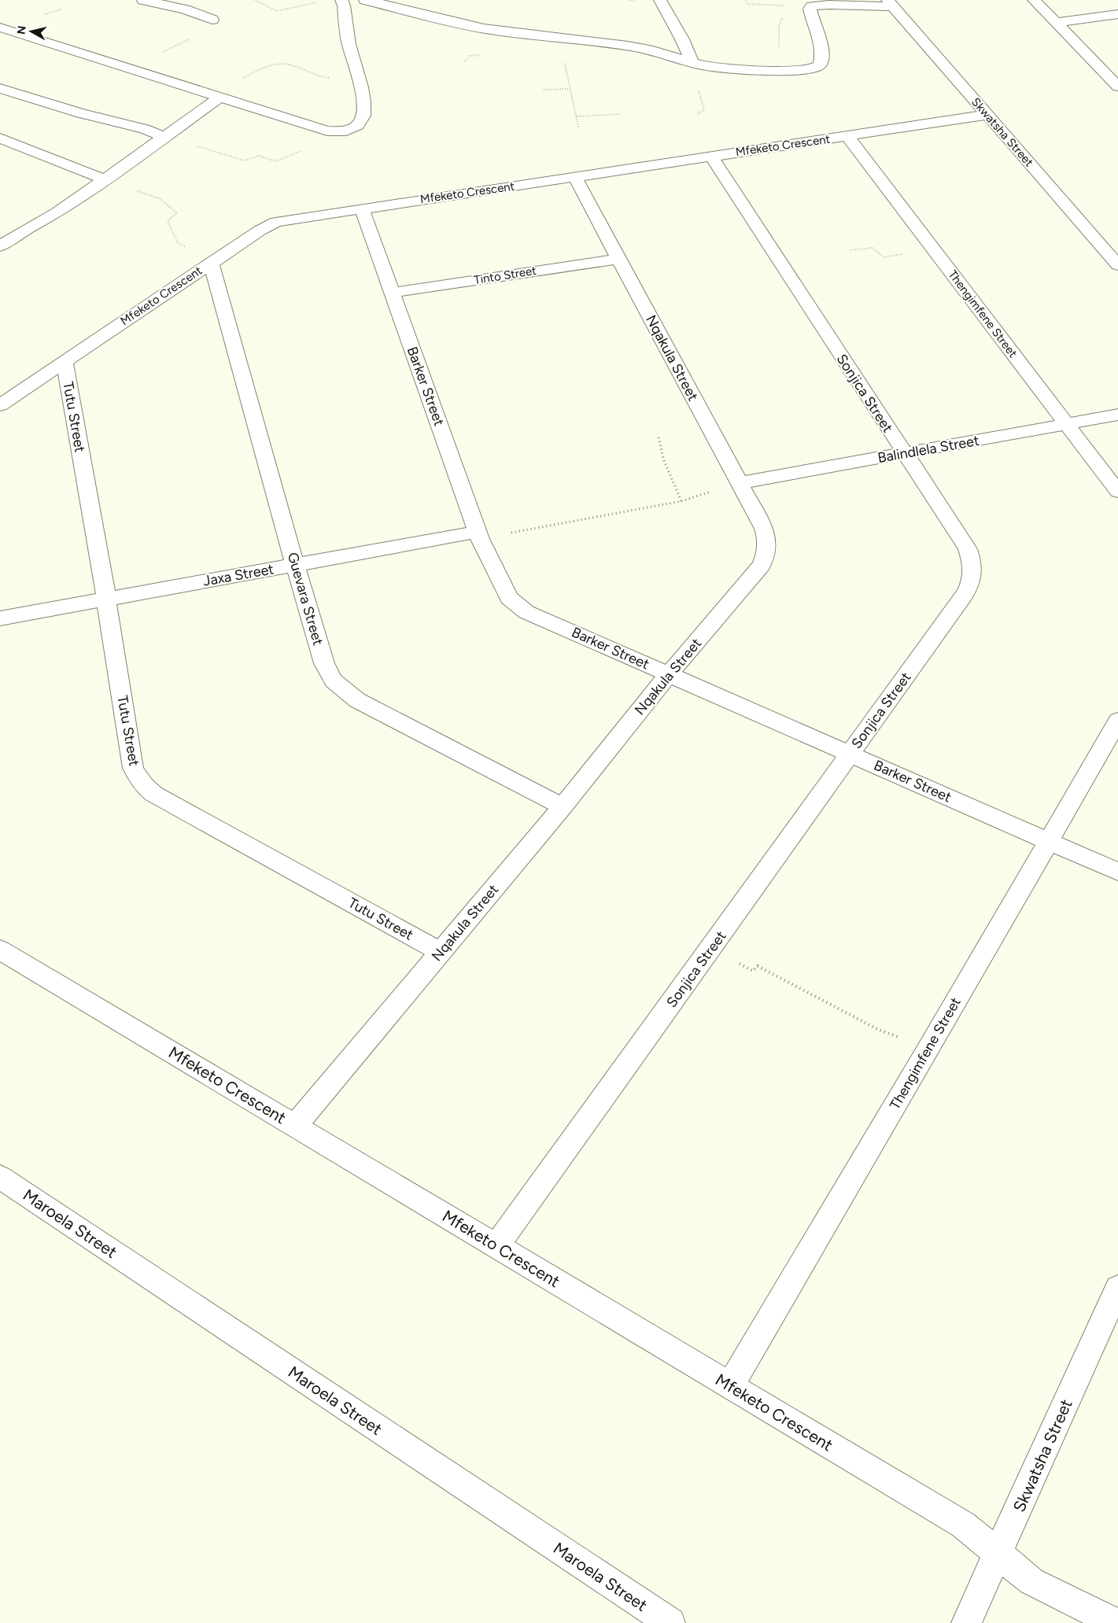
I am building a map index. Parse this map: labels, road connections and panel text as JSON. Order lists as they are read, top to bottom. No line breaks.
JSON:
{"streets":{"street":["Skwatsha Street","Mfeketo Crescent","Tinto Street","Thengimfene Street","Nqakula Street","Barker Street","Sonjica Street","Tutu Street","Balindlela Street","Jaxa Street","Guevara Street","Maroela Street"]},"crossings":[["Skwatsha Street","Mfeketo Crescent"],["Mfeketo Crescent","Thengimfene Street"],["Mfeketo Crescent","Nqakula Street"],["Mfeketo Crescent","Barker Street"],["Mfeketo Crescent","Sonjica Street"],["Mfeketo Crescent","Tutu Street"],["Mfeketo Crescent","Guevara Street"],["Tinto Street","Nqakula Street"],["Tinto Street","Barker Street"],["Thengimfene Street","Barker Street"],["Thengimfene Street","Balindlela Street"],["Nqakula Street","Barker Street"],["Nqakula Street","Tutu Street"],["Nqakula Street","Balindlela Street"],["Nqakula Street","Guevara Street"],["Barker Street","Sonjica Street"],["Barker Street","Jaxa Street"],["Sonjica Street","Balindlela Street"],["Tutu Street","Jaxa Street"],["Jaxa Street","Guevara Street"]],"north":"left"}
